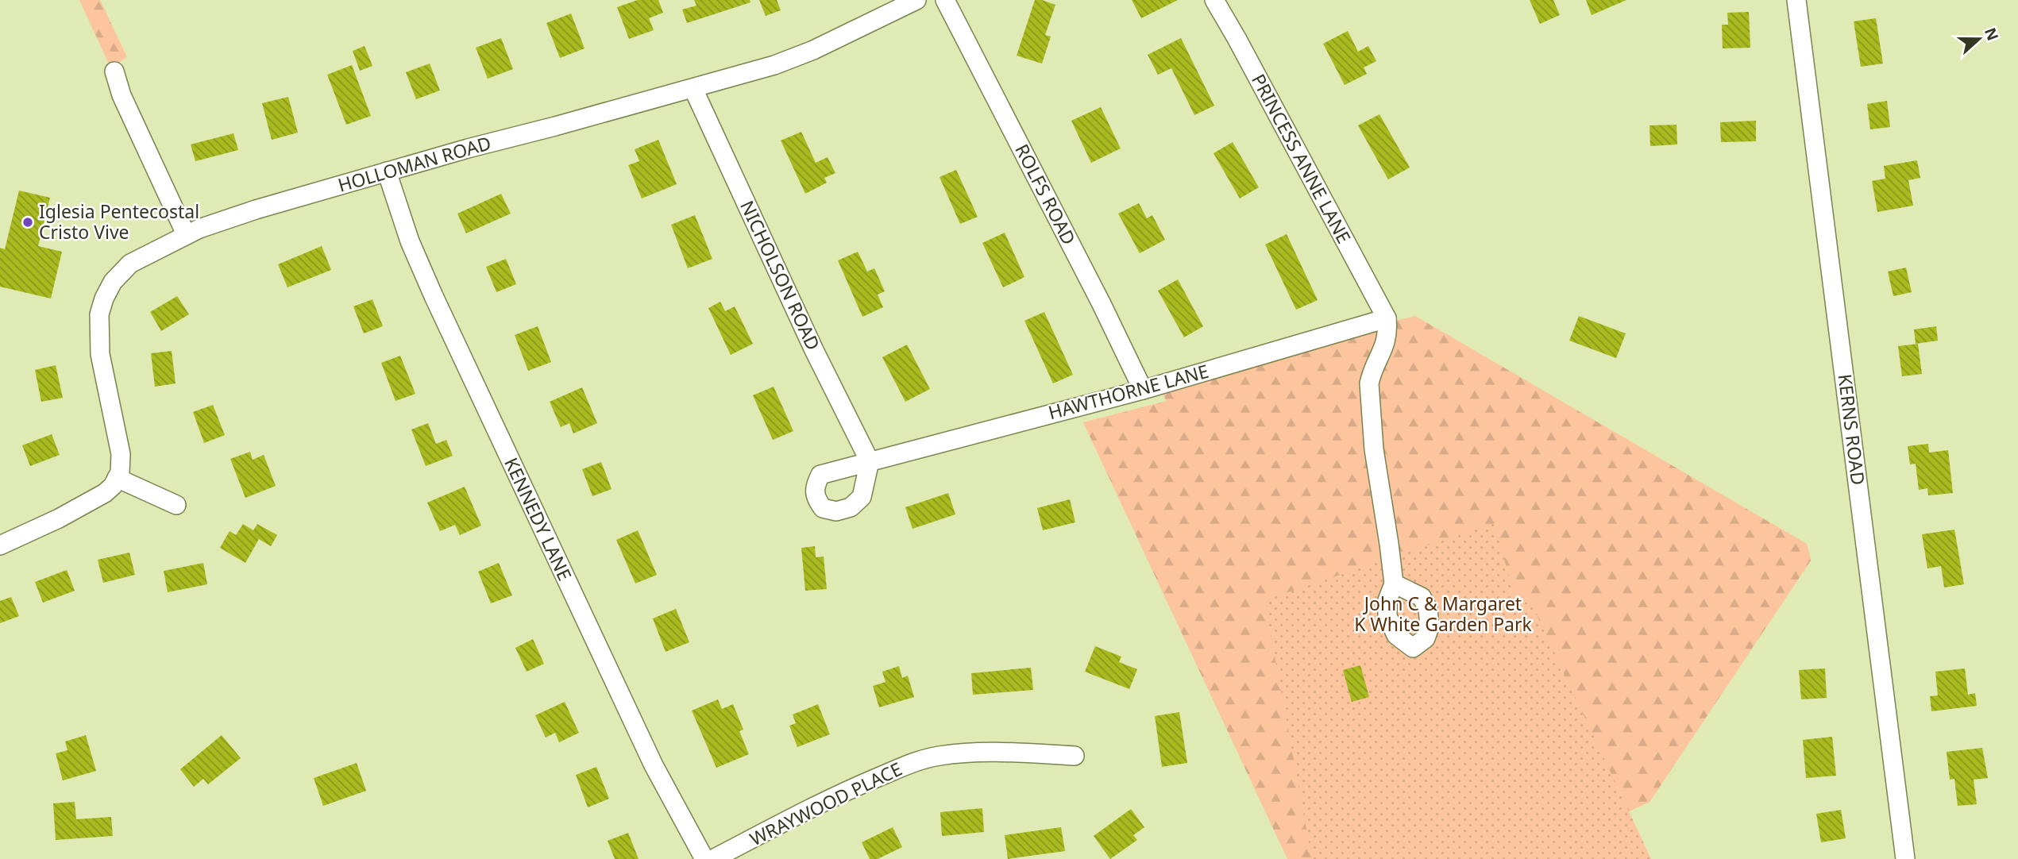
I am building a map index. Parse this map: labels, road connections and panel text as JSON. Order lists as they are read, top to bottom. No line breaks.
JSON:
{"streets":{"street":["PRINCESS ANNE LANE","HOLLOMAN ROAD","ROLFS ROAD","NICHOLSON ROAD","HAWTHORNE LANE","KERNS ROAD","KENNEDY LANE","WRAYWOOD PLACE"]},"crossings":[["PRINCESS ANNE LANE","HAWTHORNE LANE"],["HOLLOMAN ROAD","NICHOLSON ROAD"],["HOLLOMAN ROAD","KENNEDY LANE"],["ROLFS ROAD","HAWTHORNE LANE"],["NICHOLSON ROAD","HAWTHORNE LANE"]],"parks":["John C & Margaret K White Garden Park"],"places":["Iglesia Pentecostal Cristo Vive"],"north":"right"}
